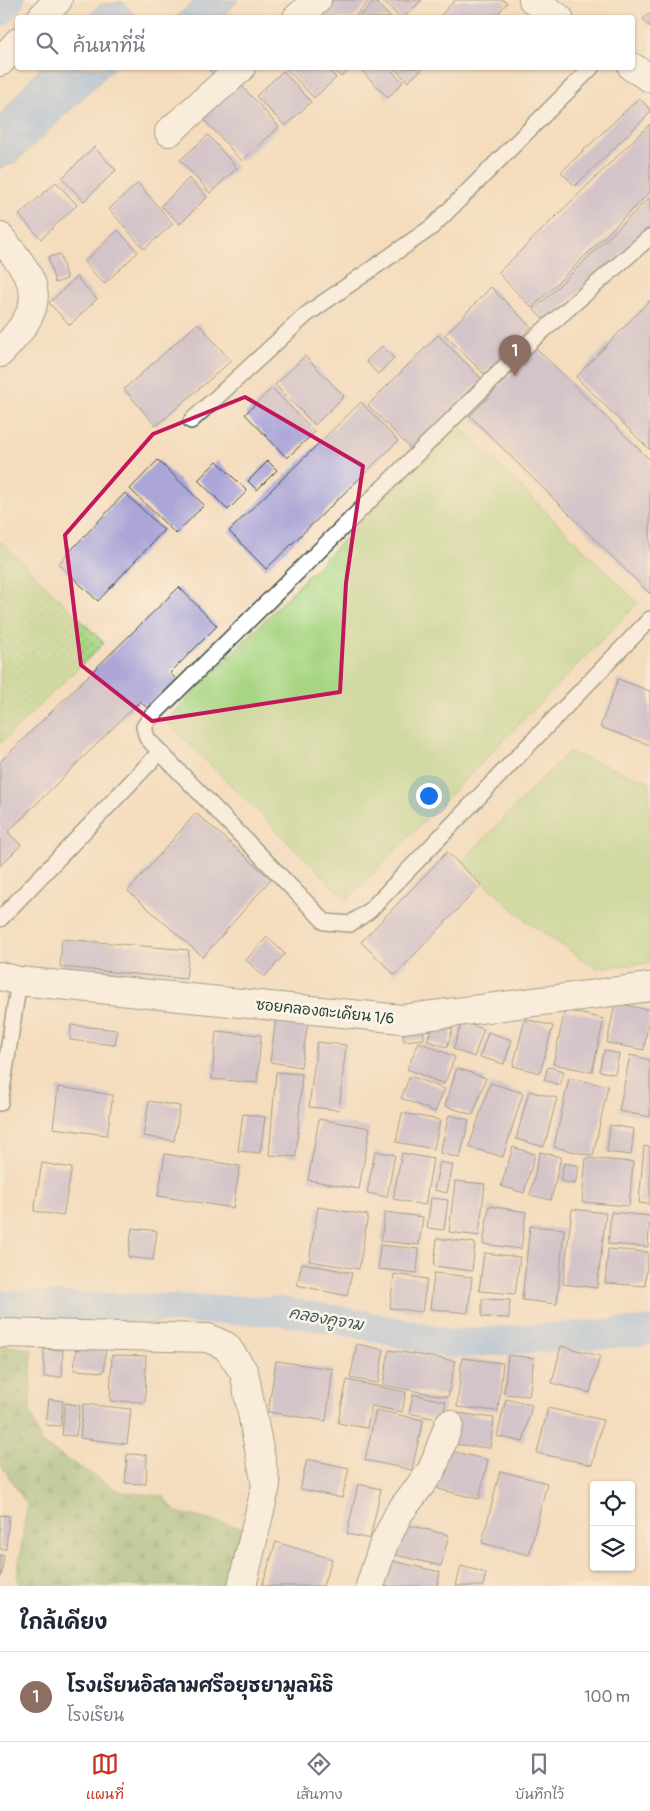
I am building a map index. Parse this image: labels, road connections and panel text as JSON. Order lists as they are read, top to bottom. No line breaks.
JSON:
{"streets":{"street":["ซอยคลองตะเคียน 1/6"]},"water":["คลองคูจาม"],"page":{"search":"ค้นหาที่นี่","pins":"1","heading":"ใกล้เคียง","list":[{"mark":"1","name":"โรงเรียนอิสลามศรีอยุธยามูลนิธิ","note":"โรงเรียน","value":"100 m"}],"nav":["แผนที่","เส้นทาง","บันทึกไว้"]}}
